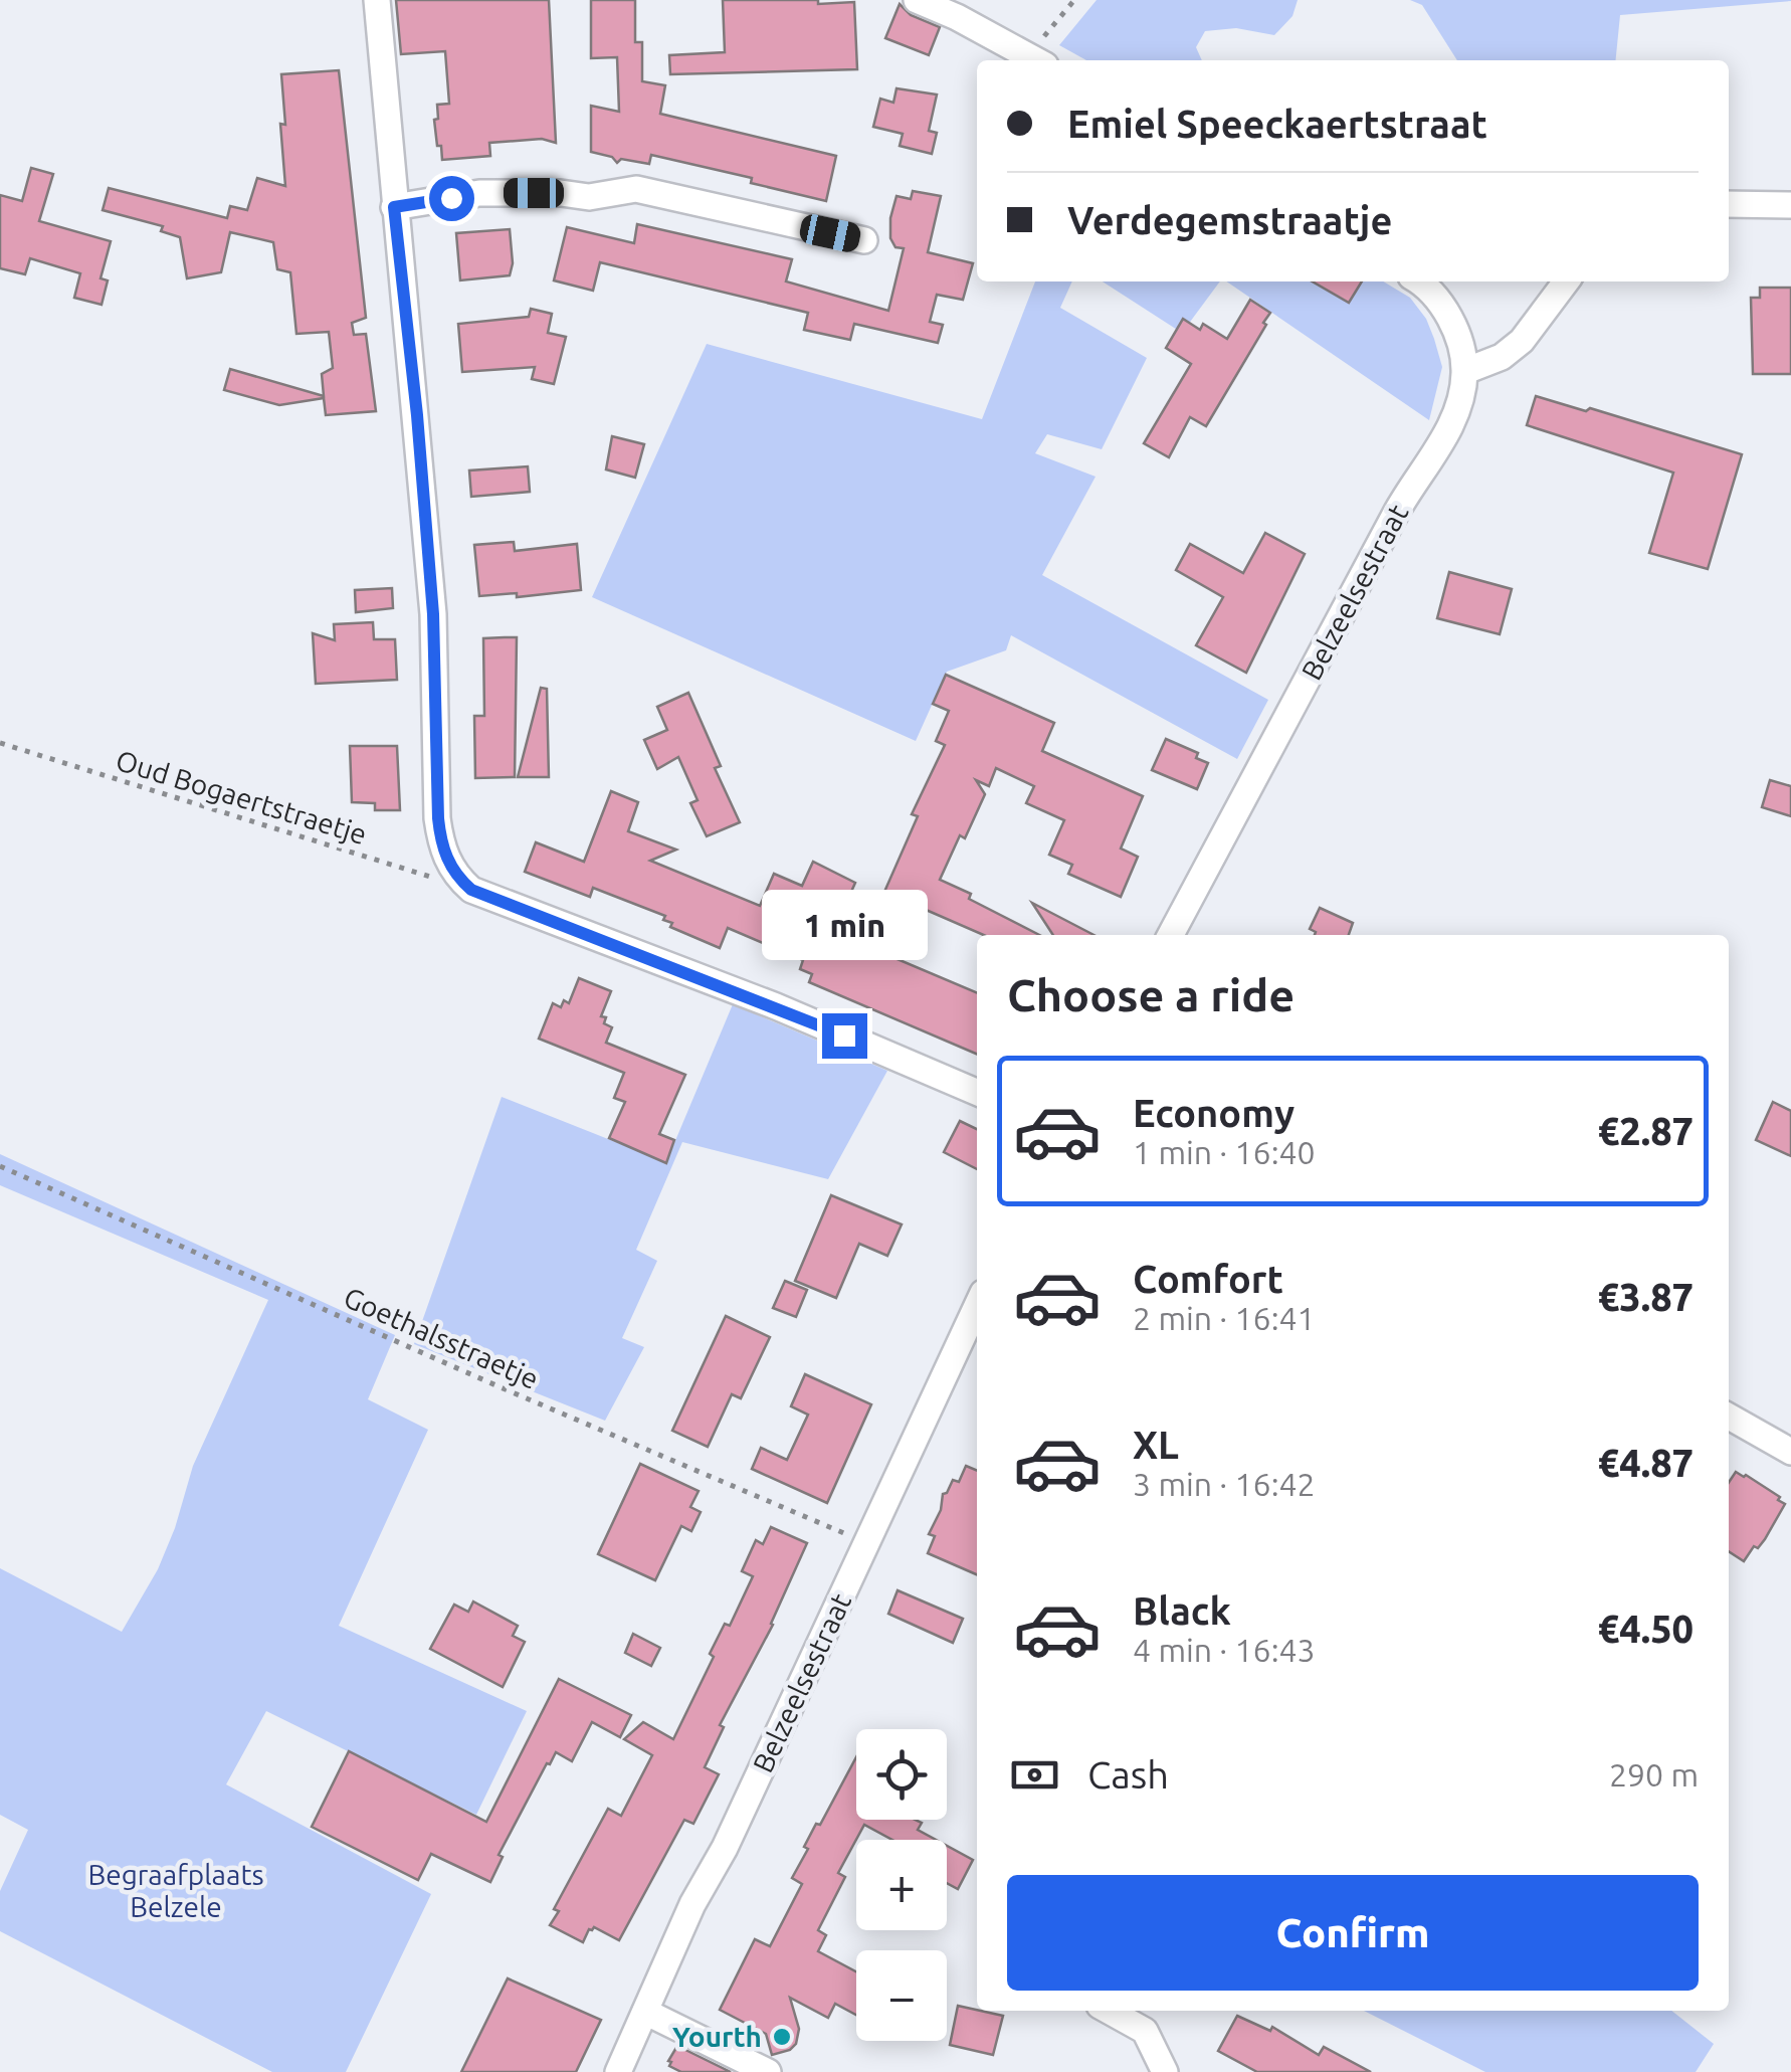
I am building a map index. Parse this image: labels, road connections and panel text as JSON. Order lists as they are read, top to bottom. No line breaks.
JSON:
{"streets":{"street":["Belzeelsestraat"],"path":["Oud Bogaertstraetje","Goethalsstraetje"]},"crossings":[["Belzeelsestraat","Goethalsstraetje"]],"parks":["Begraafplaats Belzele"],"places":["Yourth"],"page":{"banner":["Emiel Speeckaertstraat","Verdegemstraatje"],"bubble":"1 min","heading":"Choose a ride","list":[{"name":"Economy","note":"1 min · 16:40","value":"€2.87"},{"name":"Comfort","note":"2 min · 16:41","value":"€3.87"},{"name":"XL","note":"3 min · 16:42","value":"€4.87"},{"name":"Black","note":"4 min · 16:43","value":"€4.50"}],"pay":["Cash","290 m"],"map_buttons":["+","−"],"buttons":"Confirm"}}
